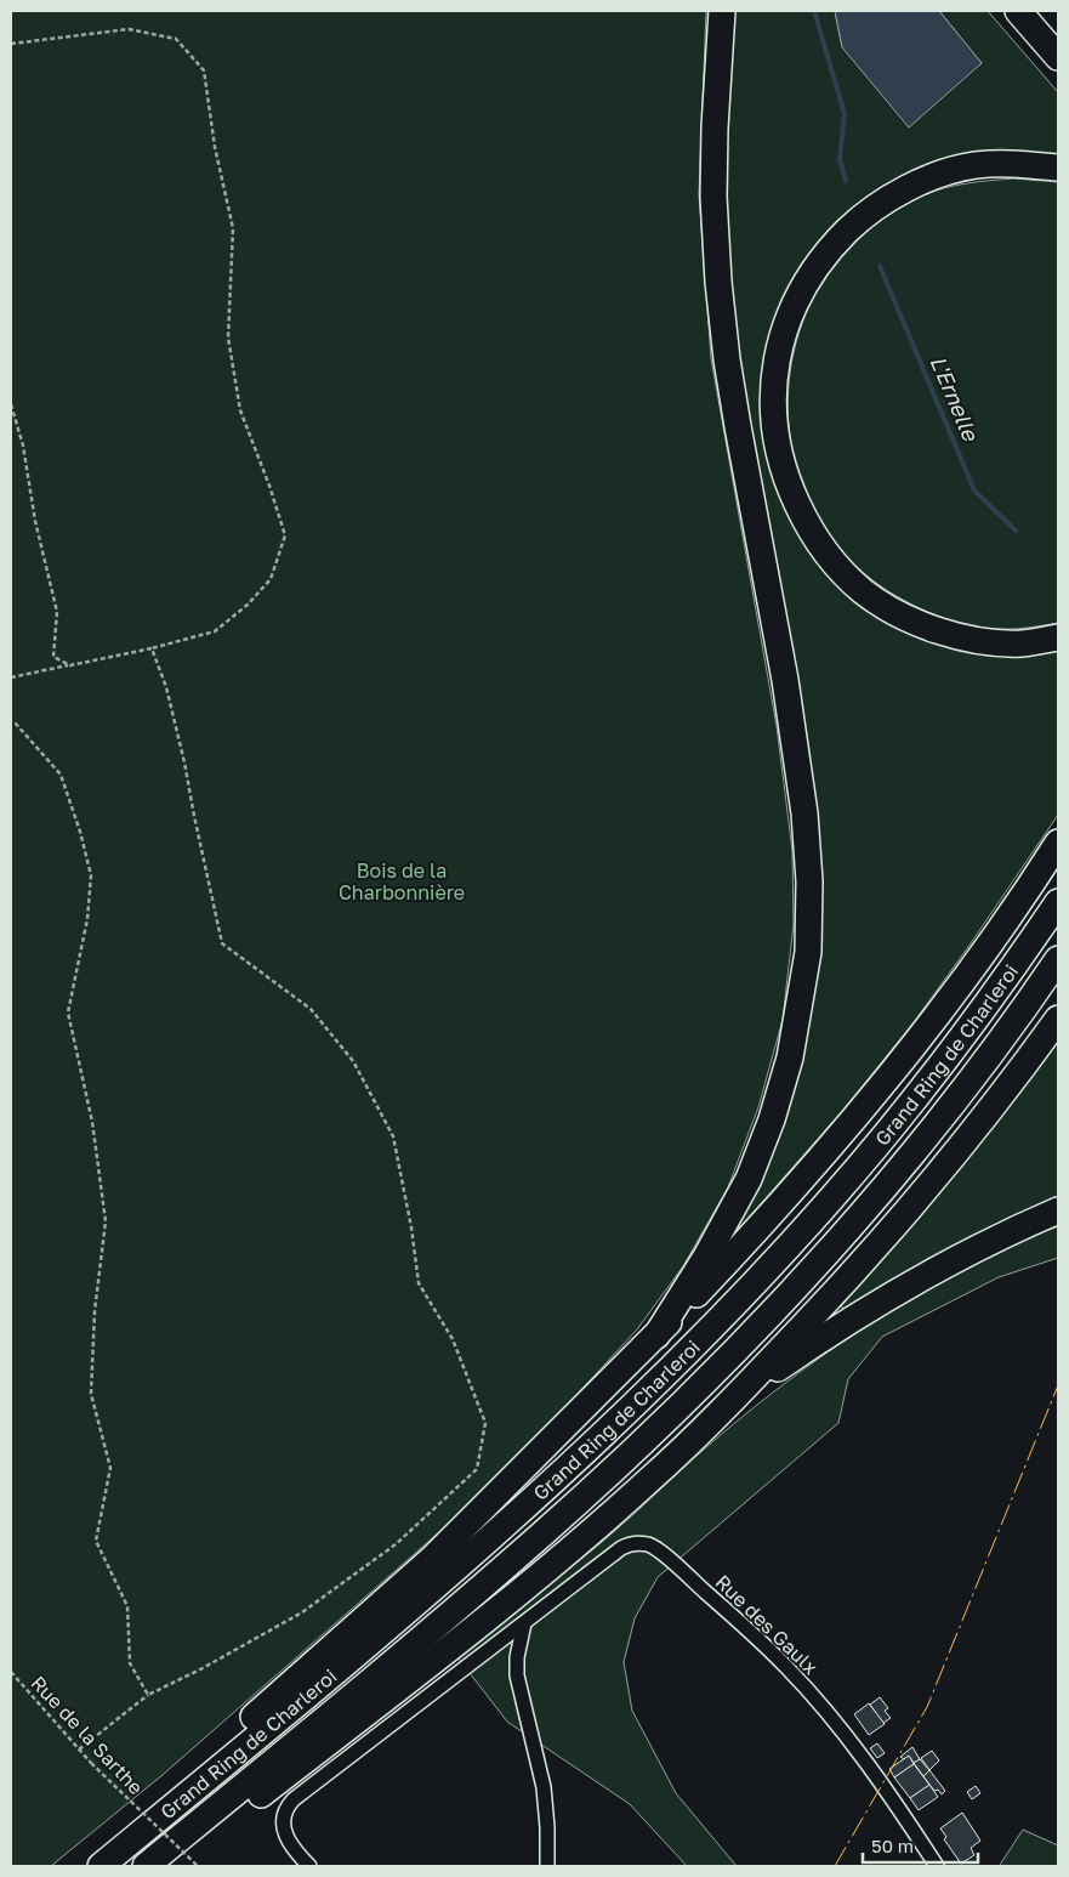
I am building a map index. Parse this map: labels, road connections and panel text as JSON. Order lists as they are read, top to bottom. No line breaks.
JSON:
{"streets":{"highway":["Grand Ring de Charleroi"],"street":["Rue des Gaulx"],"path":["Rue de la Sarthe"]},"water":["L'Ernelle"],"parks":["Bois de la Charbonnière"],"scale_bar":"50 m"}
